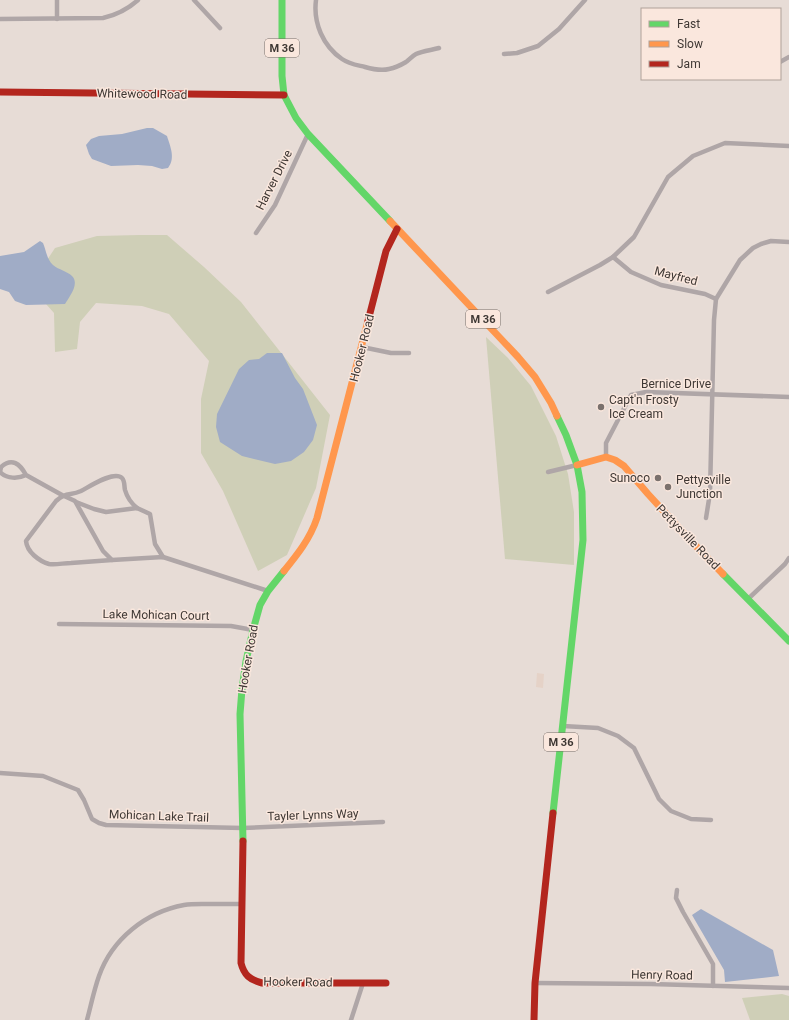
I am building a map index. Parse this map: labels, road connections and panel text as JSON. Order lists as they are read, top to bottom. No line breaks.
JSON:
{"streets":{"main road":["M 36","Whitewood Road","Hooker Road","Pettysville Road"],"street":["Harver Drive","Mayfred","Bernice Drive","Lake Mohican Court","Tayler Lynns Way","Mohican Lake Trail","Henry Road"]},"crossings":[["M 36","Whitewood Road"],["M 36","Harver Drive"],["M 36","Hooker Road"],["M 36","Henry Road"],["Hooker Road","Lake Mohican Court"],["Hooker Road","Tayler Lynns Way"],["Hooker Road","Mohican Lake Trail"],["Bernice Drive","Pettysville Road"],["Tayler Lynns Way","Mohican Lake Trail"]],"places":["Capt'n Frosty Ice Cream","Sunoco","Pettysville Junction"],"legend":["Fast","Slow","Jam"]}
